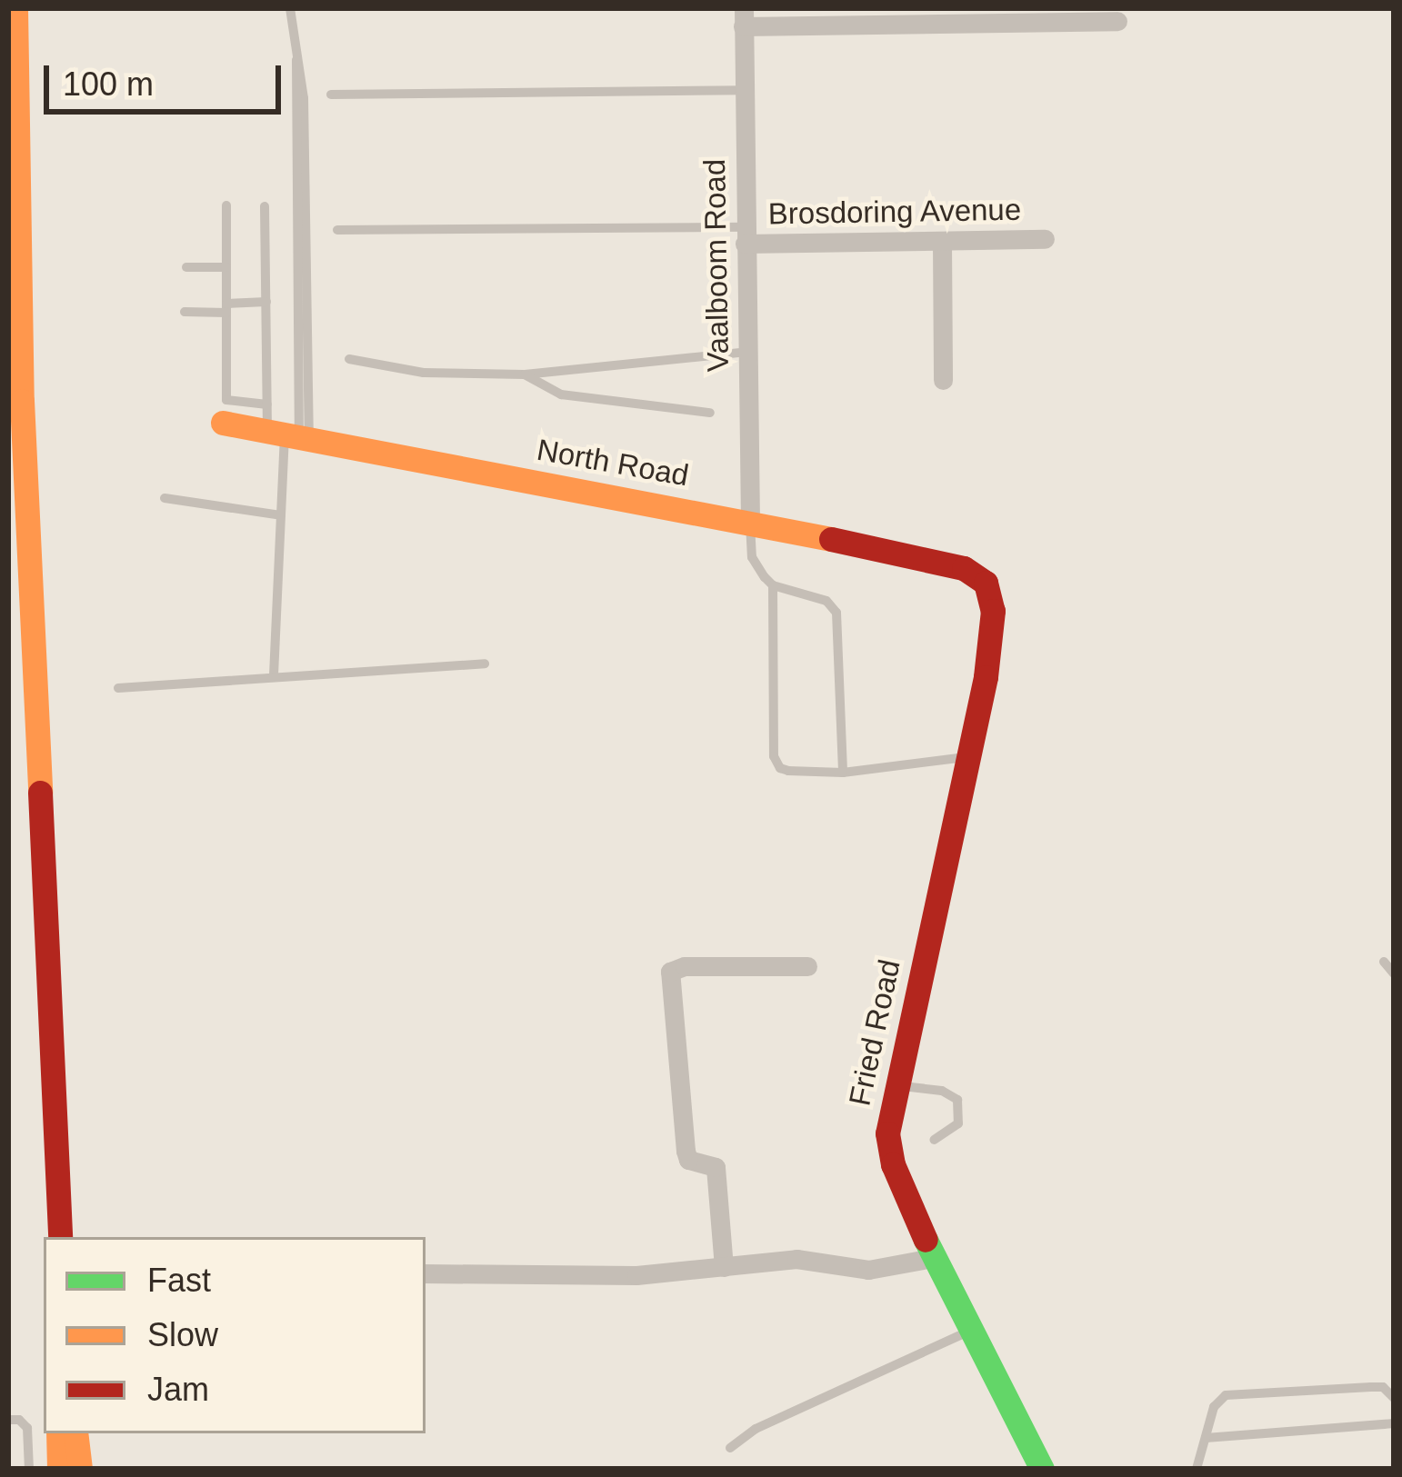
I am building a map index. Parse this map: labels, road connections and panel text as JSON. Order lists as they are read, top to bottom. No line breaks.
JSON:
{"streets":{"street":["Brosdoring Avenue","Vaalboom Road","North Road","Fried Road"]},"crossings":[["Brosdoring Avenue","Vaalboom Road"],["Vaalboom Road","North Road"],["North Road","Fried Road"]],"legend":["Fast","Slow","Jam"],"scale_bar":"100 m"}
